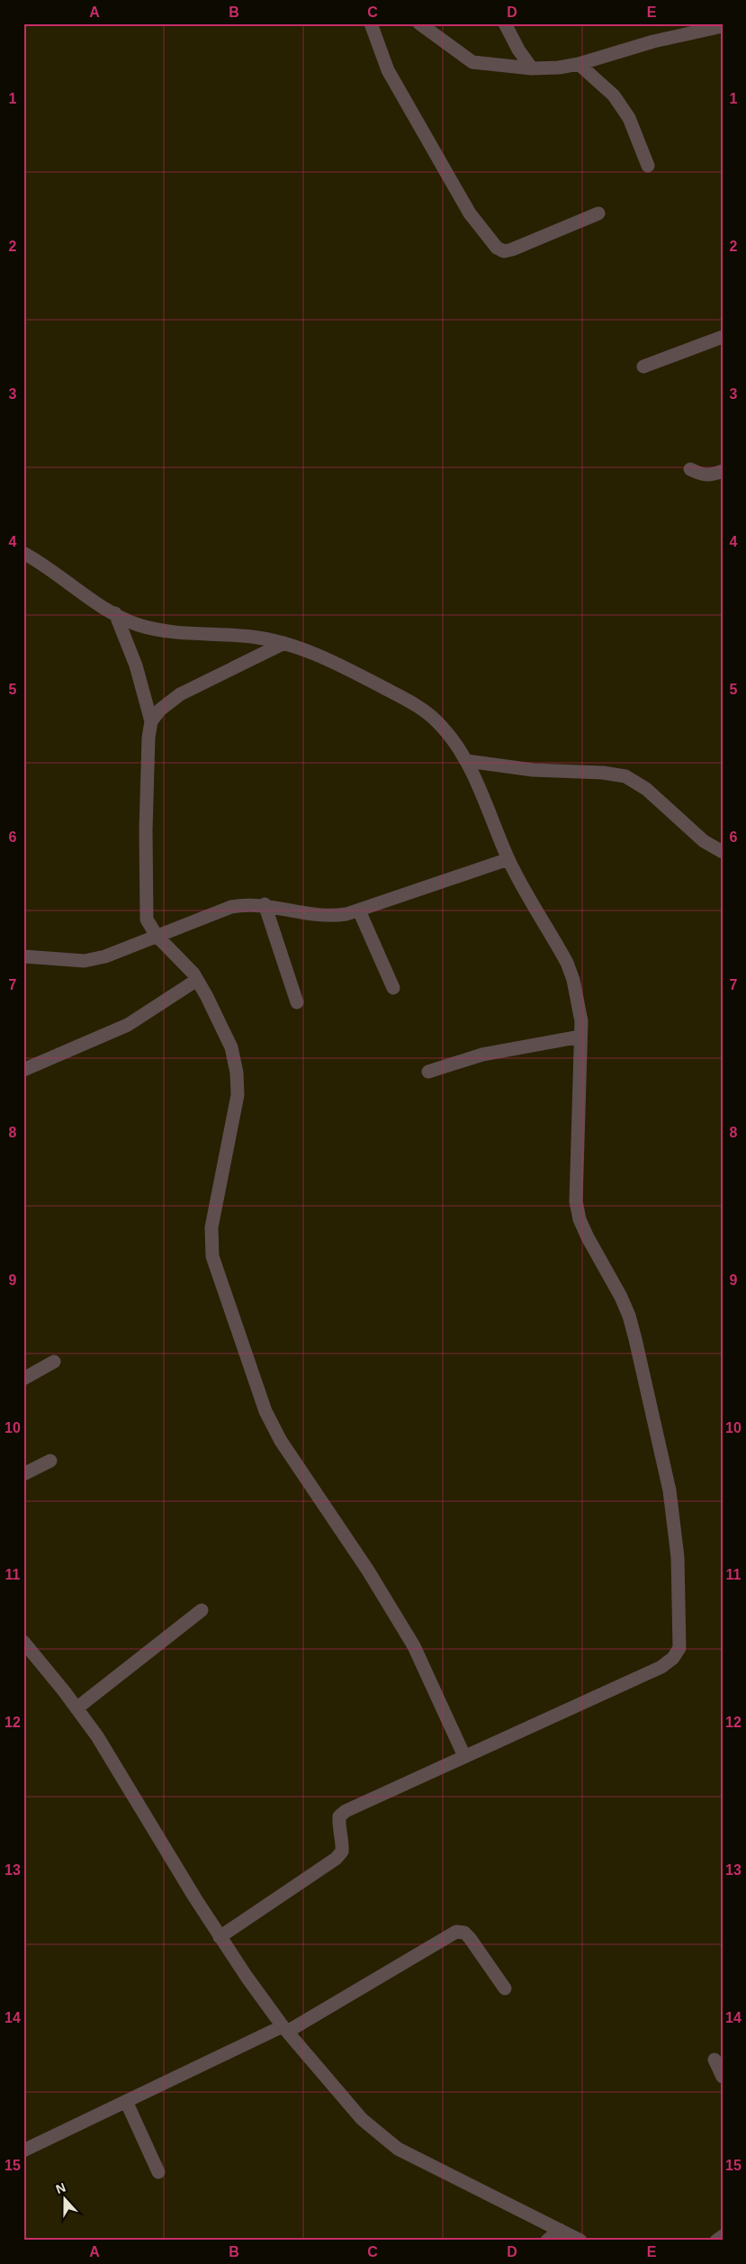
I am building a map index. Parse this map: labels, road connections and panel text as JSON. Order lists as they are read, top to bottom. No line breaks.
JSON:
{"north":"top","grid":{"columns":["A","B","C","D","E"],"rows":["1","2","3","4","5","6","7","8","9","10","11","12","13","14","15"]}}
